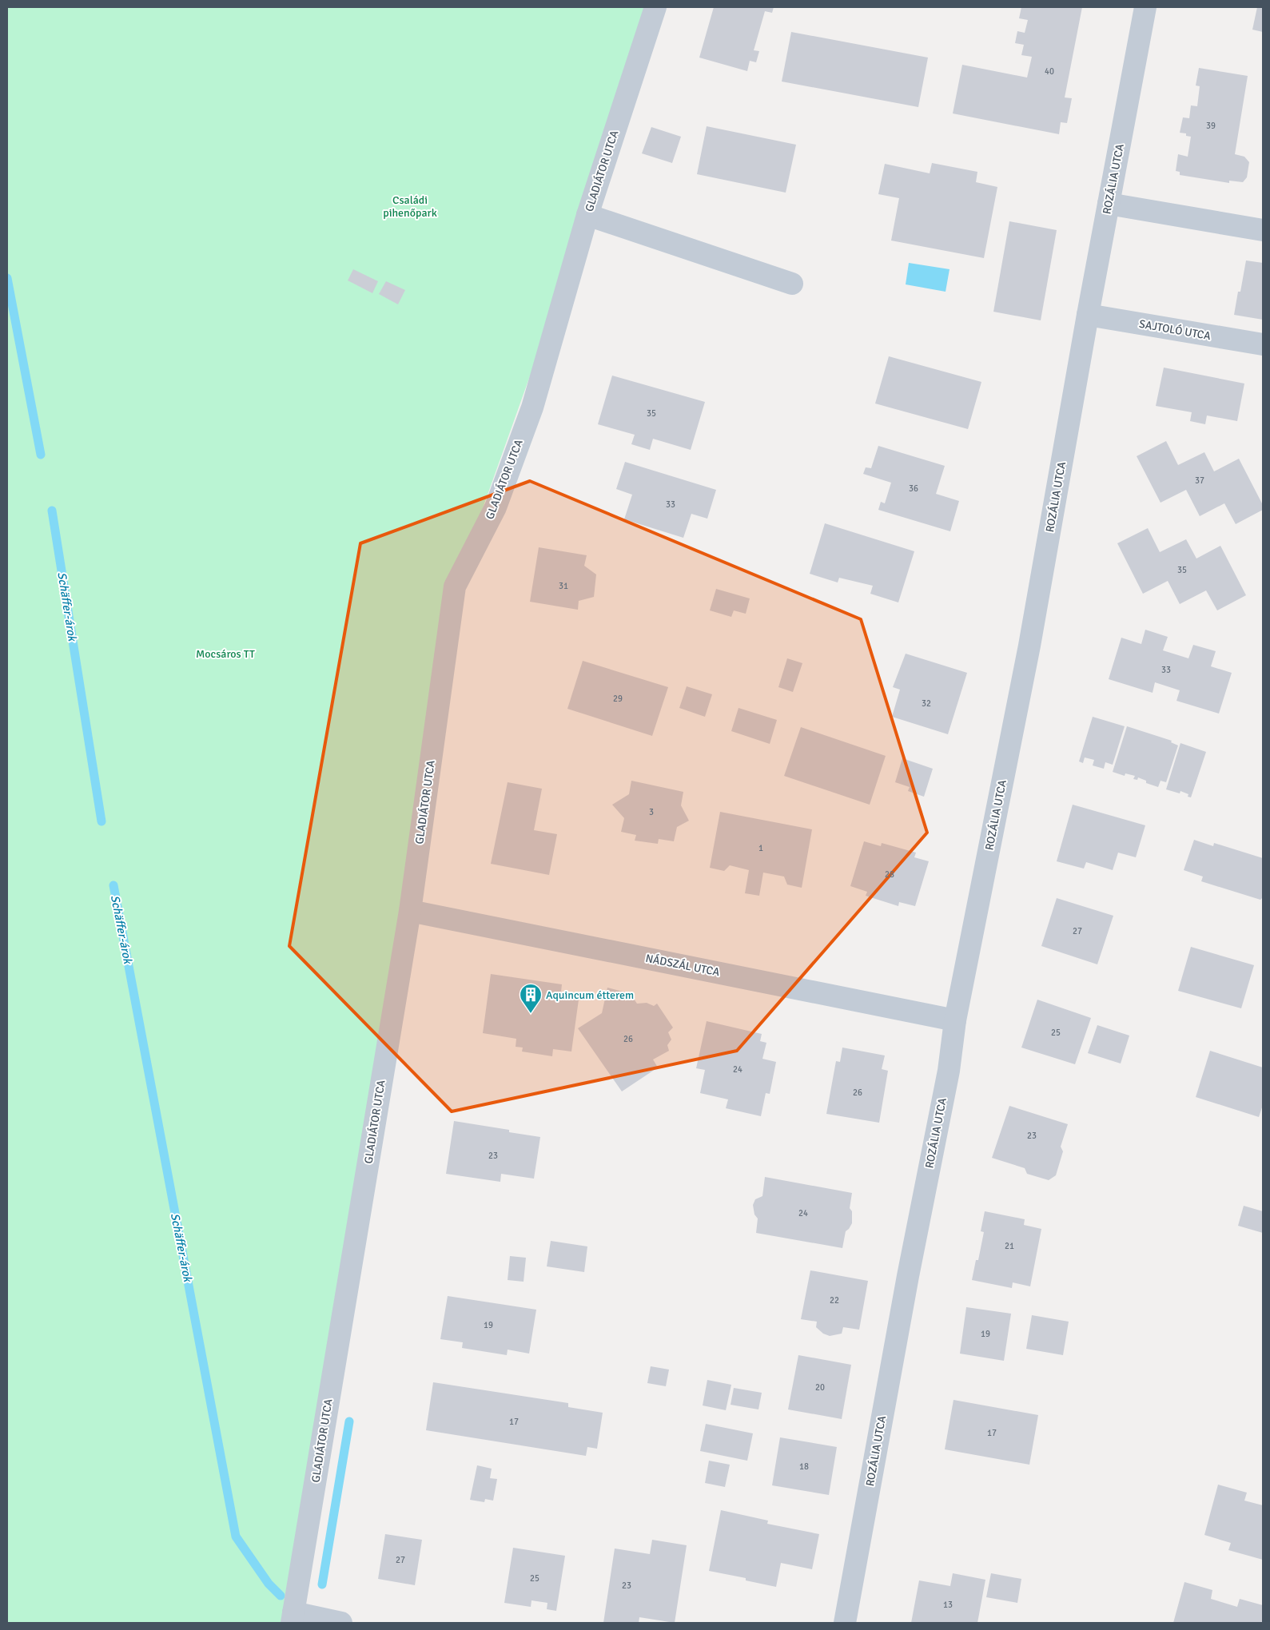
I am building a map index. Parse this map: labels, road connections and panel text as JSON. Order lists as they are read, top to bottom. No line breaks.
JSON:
{"streets":{"street":["GLADIÁTOR UTCA","ROZÁLIA UTCA","SAJTOLÓ UTCA","NÁDSZÁL UTCA"]},"crossings":[["GLADIÁTOR UTCA","NÁDSZÁL UTCA"],["ROZÁLIA UTCA","SAJTOLÓ UTCA"],["ROZÁLIA UTCA","NÁDSZÁL UTCA"]],"water":["Schäffer-árok"],"parks":["Családi pihenőpark","Mocsáros TT"],"places":{"building":["Aquincum étterem"]},"house_numbers":["40","39","35","37","36","33","35","31","33","29","32","3","1","28","27","25","26","24","26","23","23","24","21","22","19","19","20","17","17","18","27","25","23","13"]}
